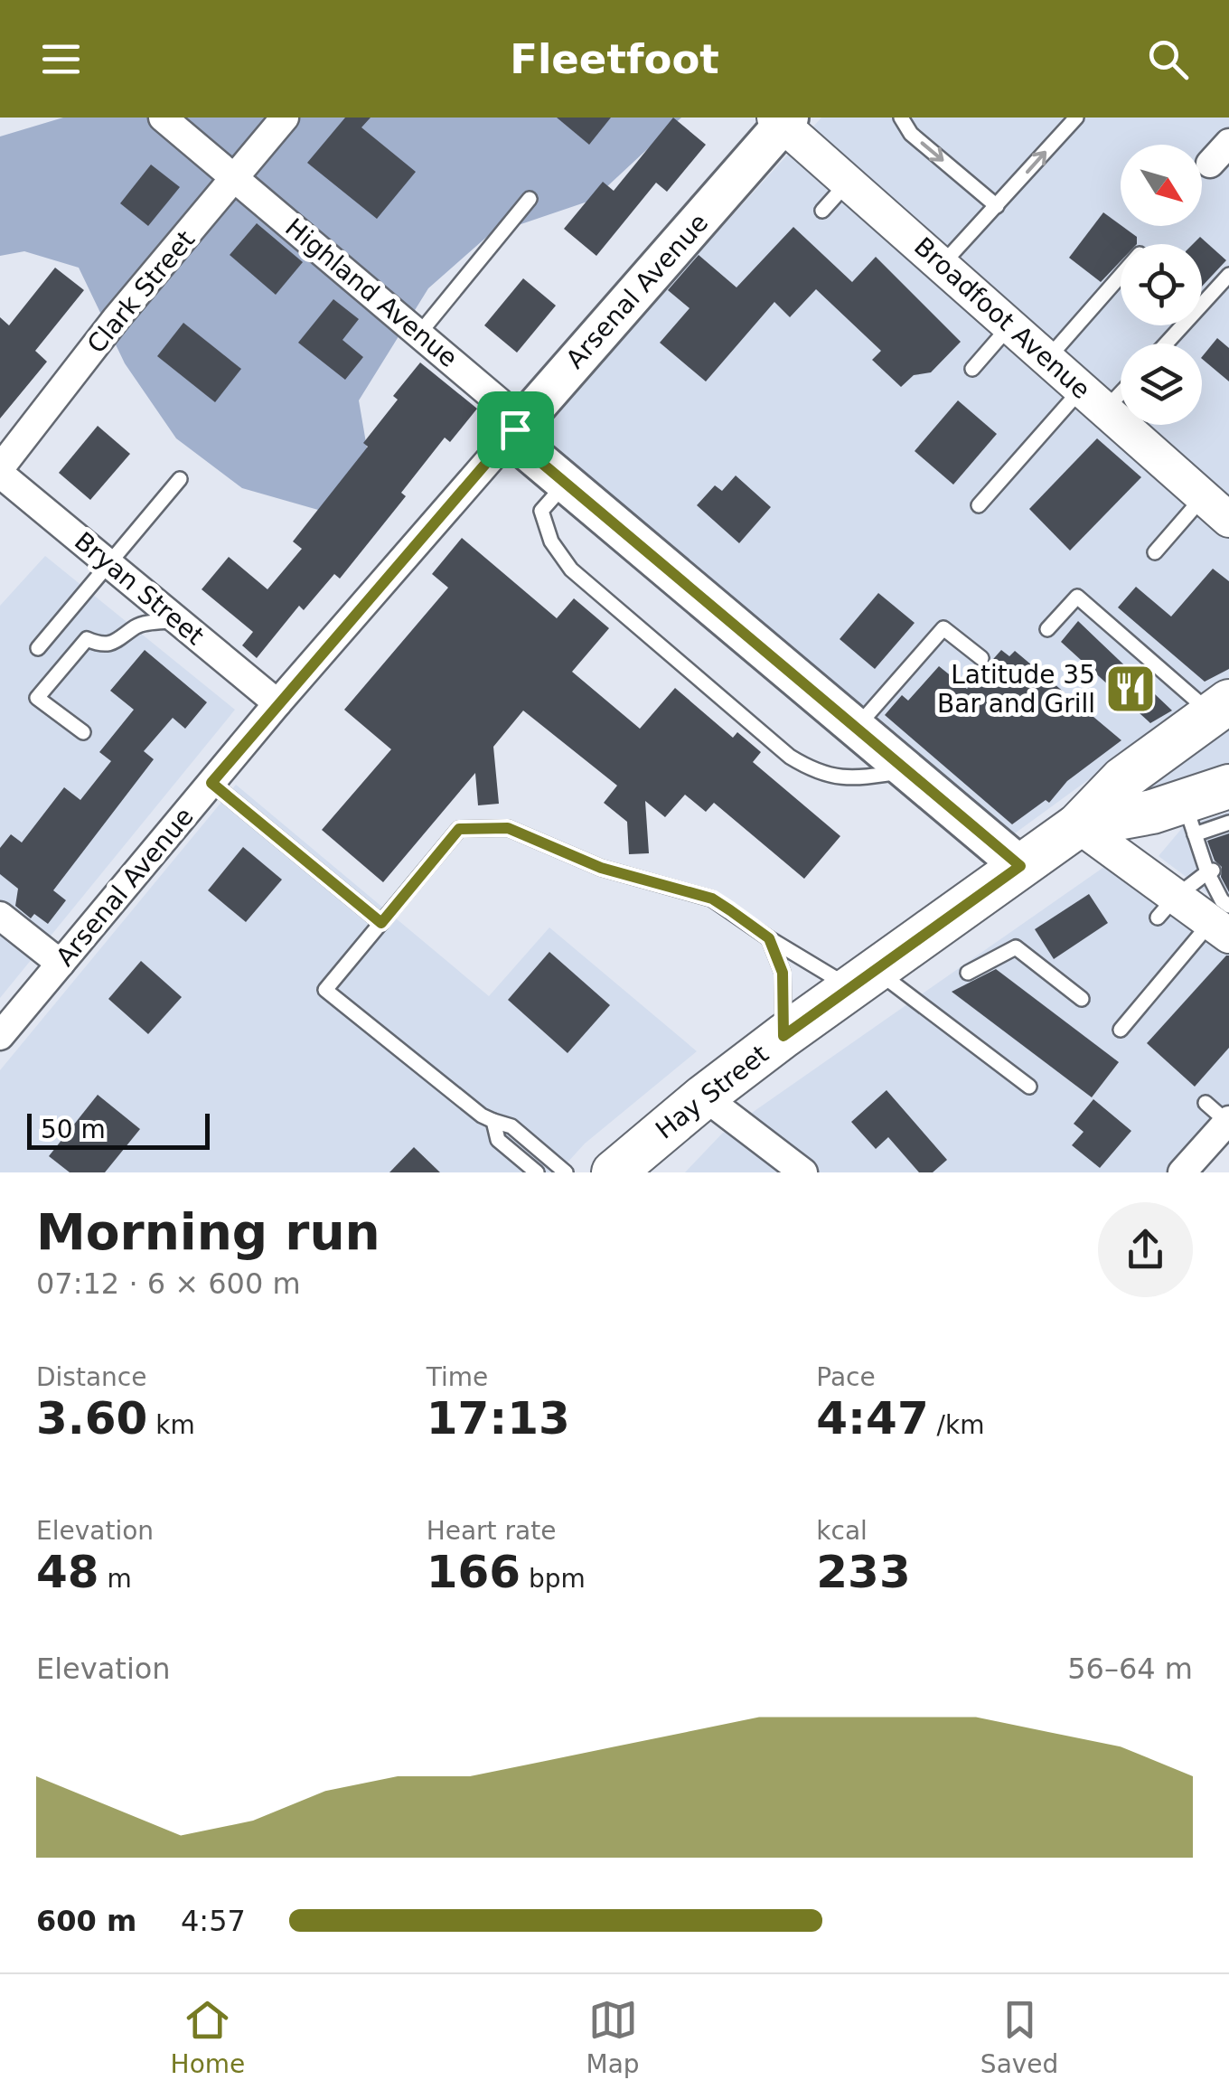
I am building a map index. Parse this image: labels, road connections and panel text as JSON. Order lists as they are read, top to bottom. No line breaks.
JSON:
{"streets":{"main road":["Arsenal Avenue","Highland Avenue","Hay Street"],"street":["Clark Street","Broadfoot Avenue","Bryan Street"]},"crossings":[["Arsenal Avenue","Highland Avenue"],["Arsenal Avenue","Broadfoot Avenue"],["Arsenal Avenue","Bryan Street"],["Clark Street","Highland Avenue"],["Clark Street","Bryan Street"],["Highland Avenue","Hay Street"]],"places":{"restaurant":["Latitude 35 Bar and Grill"]},"scale_bar":"50 m","north":"bottom right","page":{"header":"Fleetfoot","scale":"50 m","heading":["Morning run","07:12 · 6 × 600 m"],"stats":[["Distance","3.60 km"],["Time","17:13"],["Pace","4:47 /km"],["Elevation","48 m"],["Heart rate","166 bpm"],["kcal","233"]],"chart":["Elevation","56–64 m"],"list":[{"name":"600 m","note":"4:57"}],"tabs":["Home","Map","Saved"]}}
